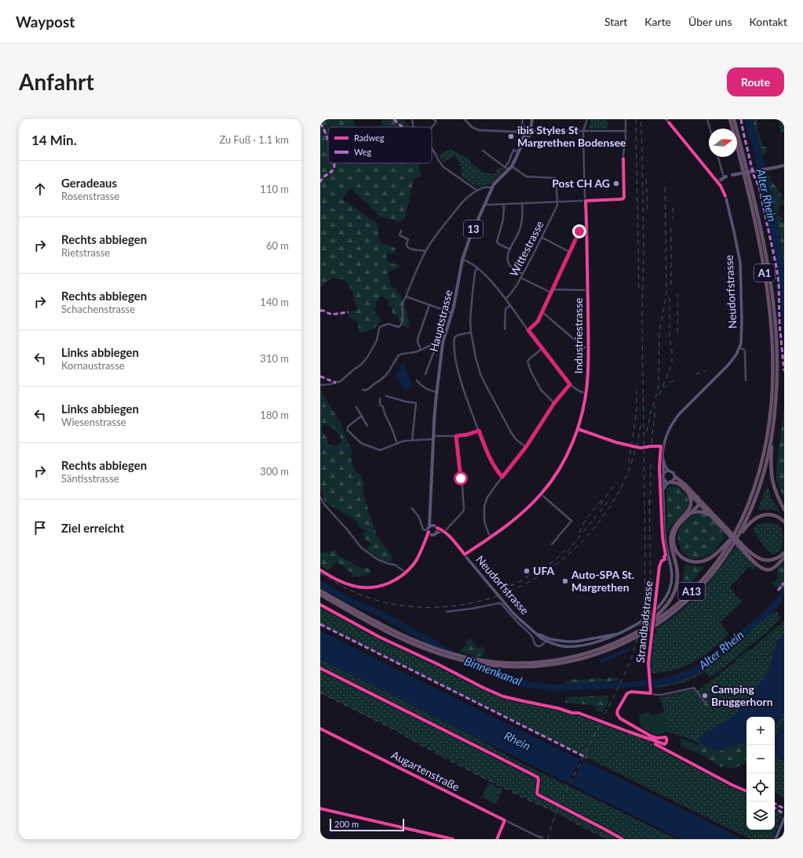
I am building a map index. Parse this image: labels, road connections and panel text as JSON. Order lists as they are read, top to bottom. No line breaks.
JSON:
{"streets":{"highway":["A1","A13"],"main road":["13","Neudorfstrasse","Hauptstrasse"],"street":["Wittestrasse","Industriestrasse","Strandbadstrasse","Augartenstraße"]},"crossings":[["A1","A13"],["Neudorfstrasse","Industriestrasse"],["Neudorfstrasse","Strandbadstrasse"]],"water":["Alter Rhein","Binnenkanal","Rhein"],"places":["ibis Styles St Margrethen Bodensee","Post CH AG","UFA","Auto-SPA St. Margrethen","Camping Bruggerhorn"],"legend":["Radweg","Weg"],"scale_bar":"200 m","north":"right","page":{"header":"Waypost","nav":["Start","Karte","Über uns","Kontakt"],"buttons":"Route","title":"Anfahrt","heading":["14 Min.","Zu Fuß · 1.1 km"],"list":[["Geradeaus","Rosenstrasse","110 m"],["Rechts abbiegen","Rietstrasse","60 m"],["Rechts abbiegen","Schachenstrasse","140 m"],["Links abbiegen","Kornaustrasse","310 m"],["Links abbiegen","Wiesenstrasse","180 m"],["Rechts abbiegen","Säntisstrasse","300 m"],"Ziel erreicht"],"map_buttons":["+","−"],"scale":"200 m"}}
